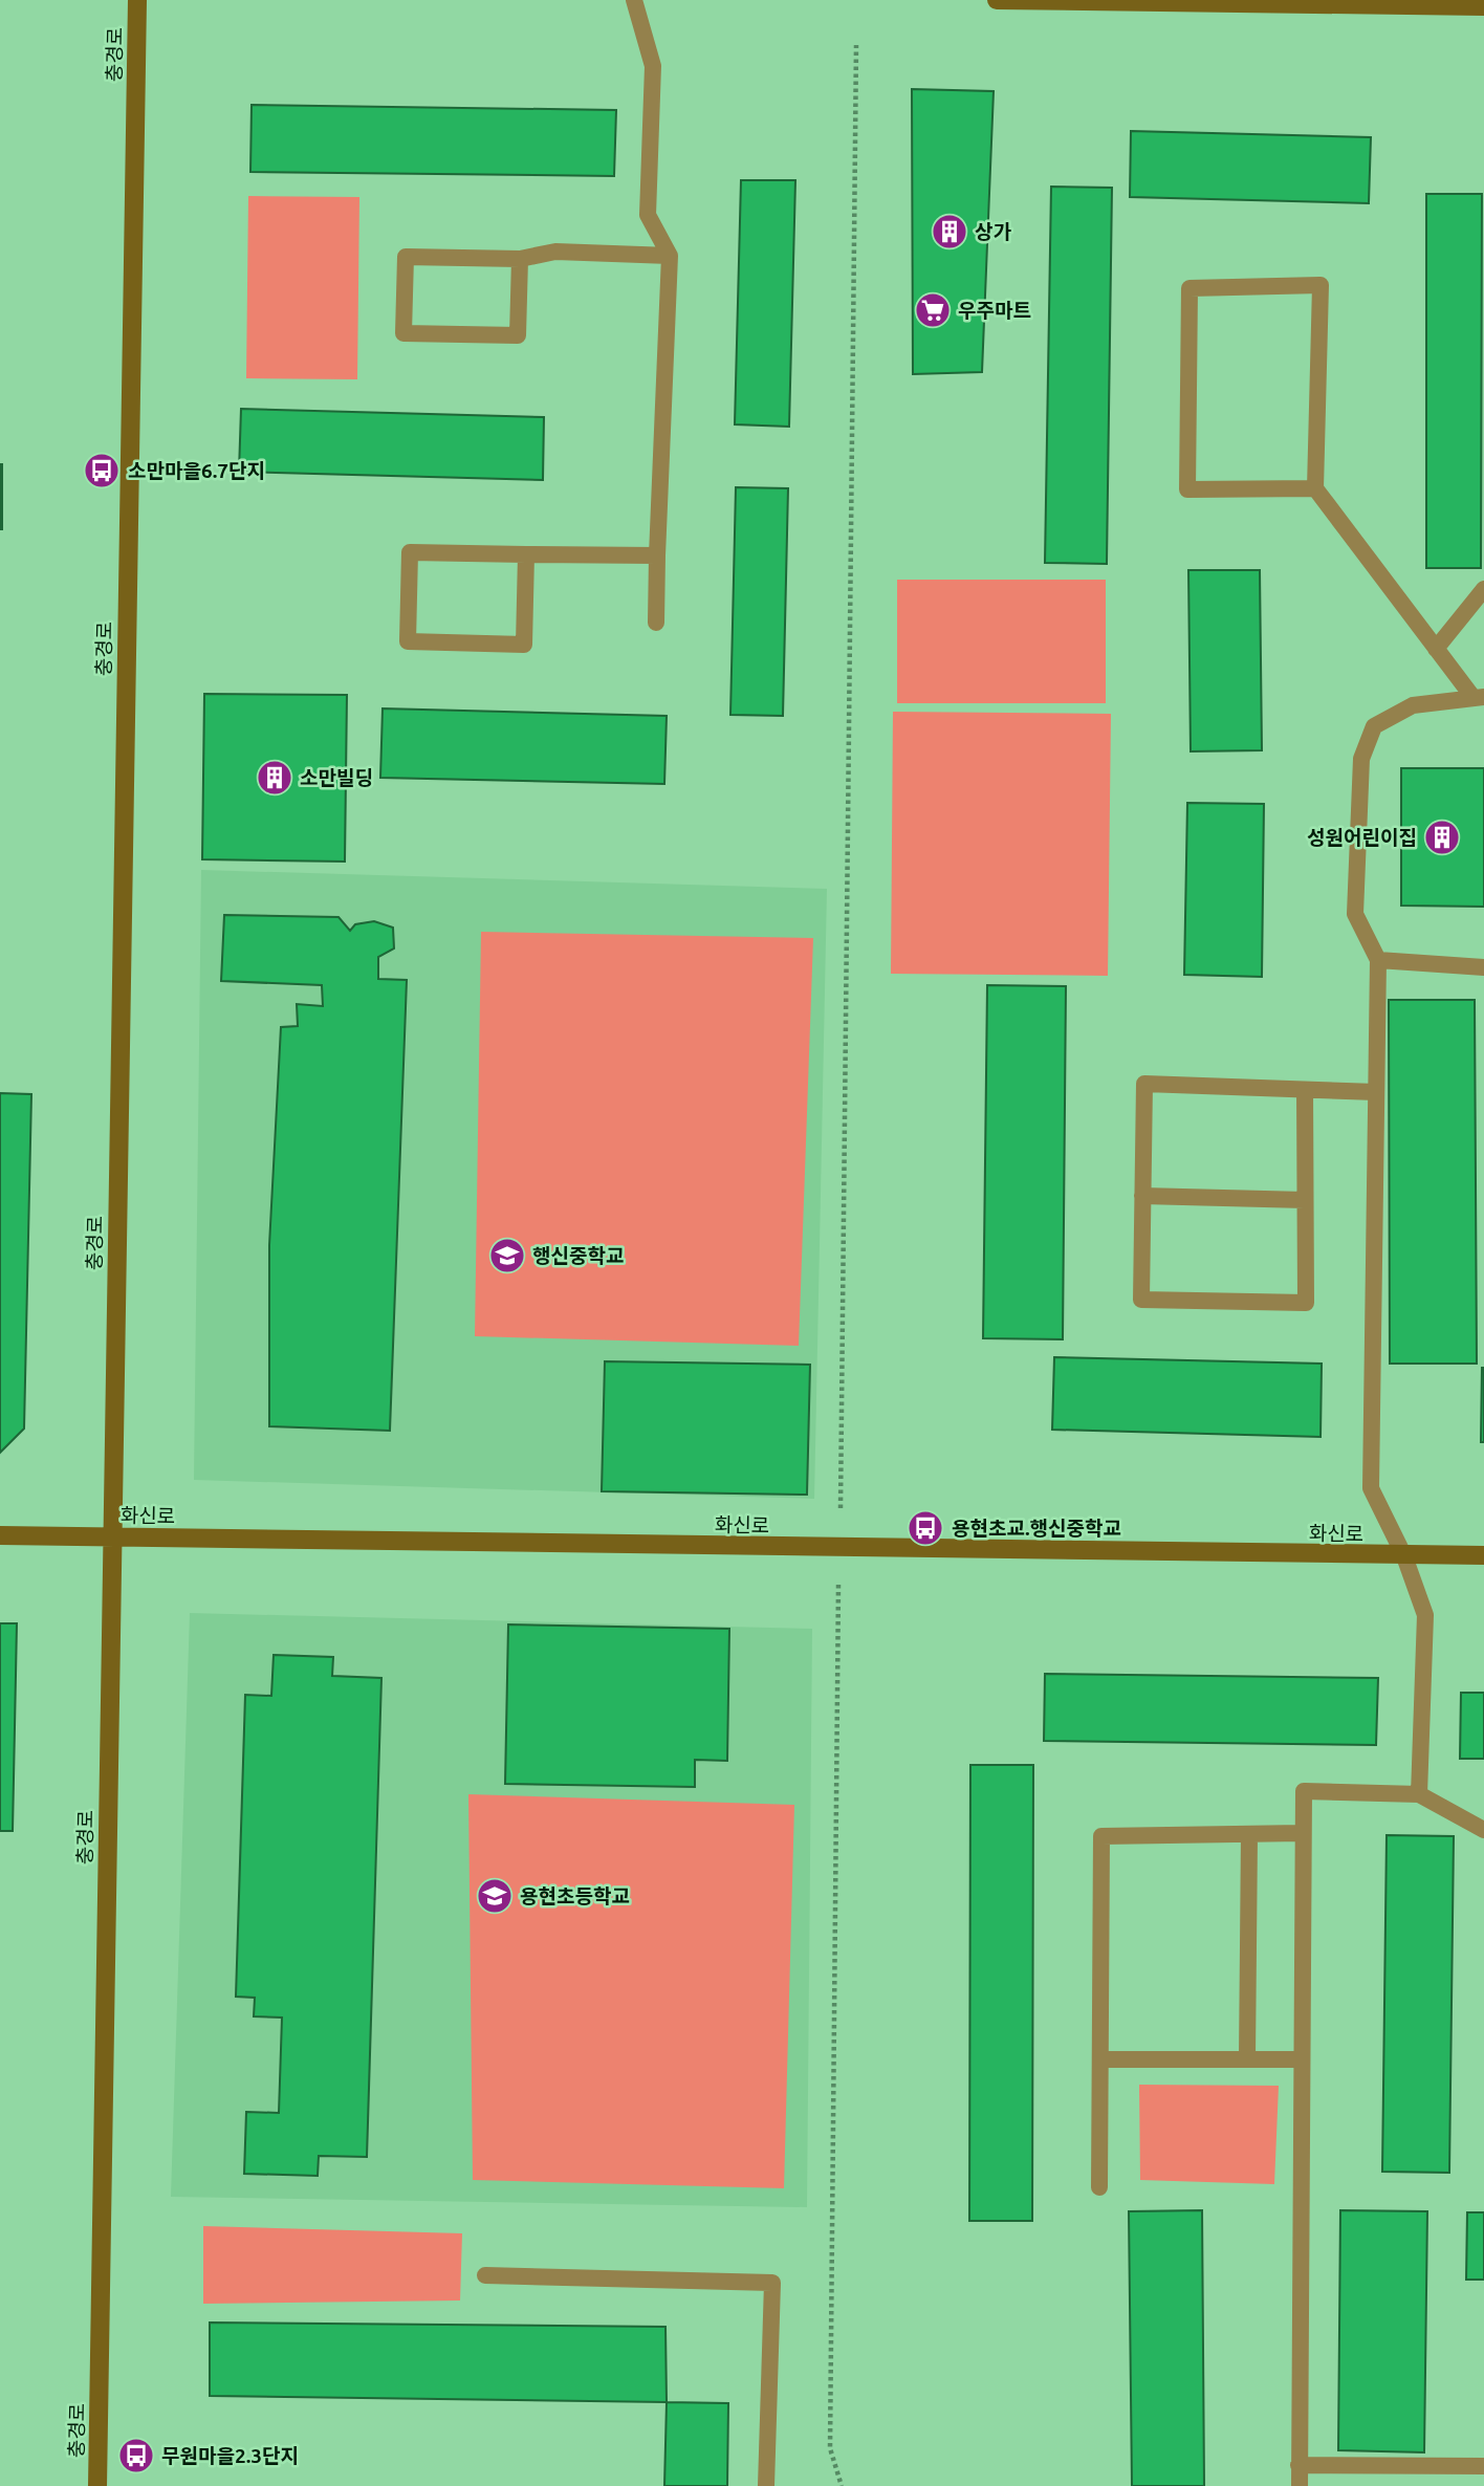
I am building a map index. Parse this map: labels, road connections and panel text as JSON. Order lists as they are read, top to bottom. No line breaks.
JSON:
{"streets":{"main road":["충경로","화신로"]},"crossings":[["충경로","화신로"]],"places":{"building":["상가","소만빌딩","성원어린이집"],"supermarket":["우주마트"],"bus stop":["소만마을6.7단지","용현초교.행신중학교","무원마을2.3단지"],"school or university":["행신중학교","용현초등학교"]}}
